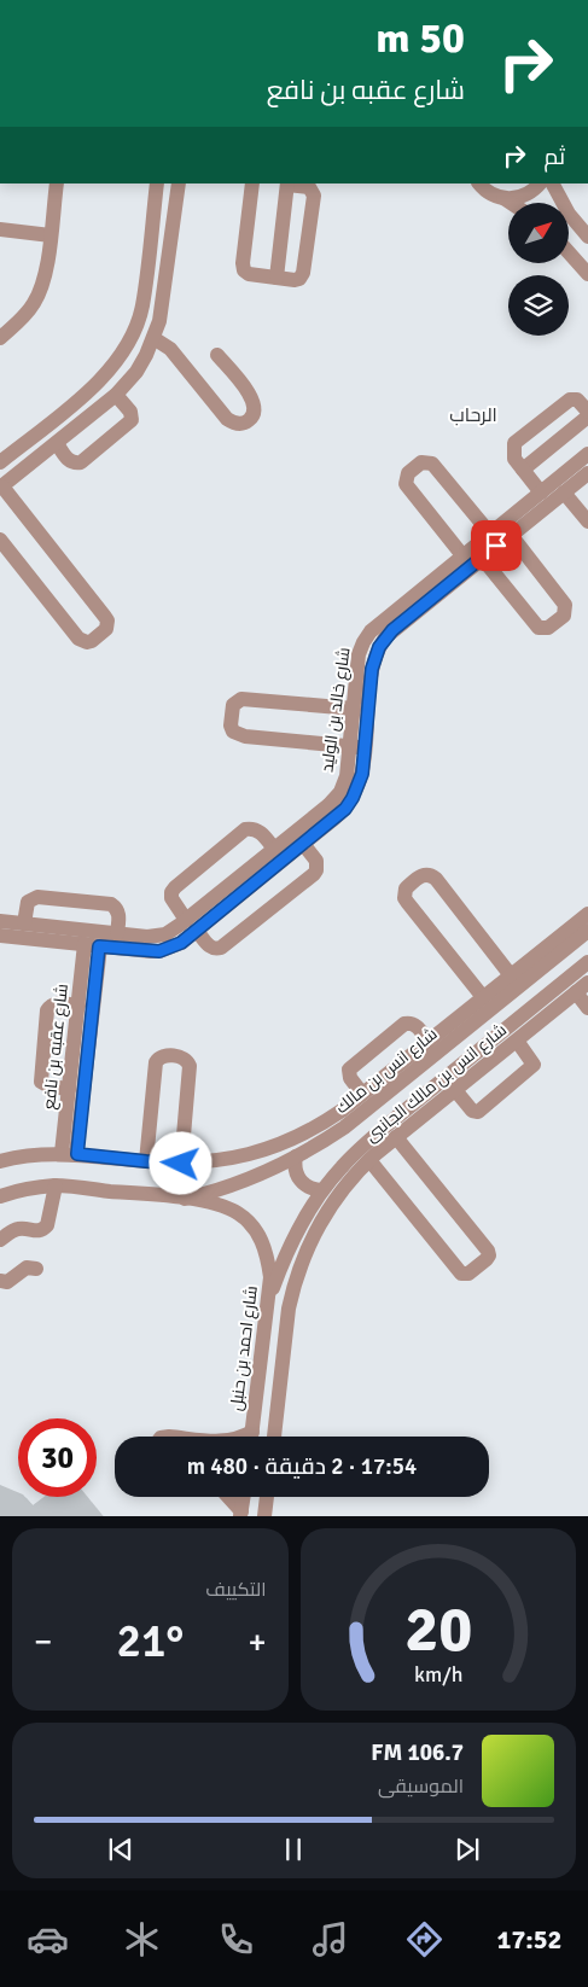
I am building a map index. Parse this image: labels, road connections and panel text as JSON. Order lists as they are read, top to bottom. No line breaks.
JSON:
{"streets":{"street":["شارع خالد بن الوليد","شارع عقبه بن نافع","شارع انس بن مالك","شارع انس بن مالك الجانبى","شارع احمد بن حنبل"]},"crossings":[["شارع خالد بن الوليد","شارع عقبه بن نافع"],["شارع انس بن مالك","شارع احمد بن حنبل"]],"districts":["الرحاب"],"north":"top right","page":{"turn":["50 m","شارع عقبه بن نافع"],"then":"ثم","limit":"30","trip":"17:54 · 2 دقيقة · 480 m","tile":"التكييف","heat":["−","21°","+"],"song":["106.7 FM","الموسيقى"],"tabs":"17:52","gauge":["20","km/h"]}}
